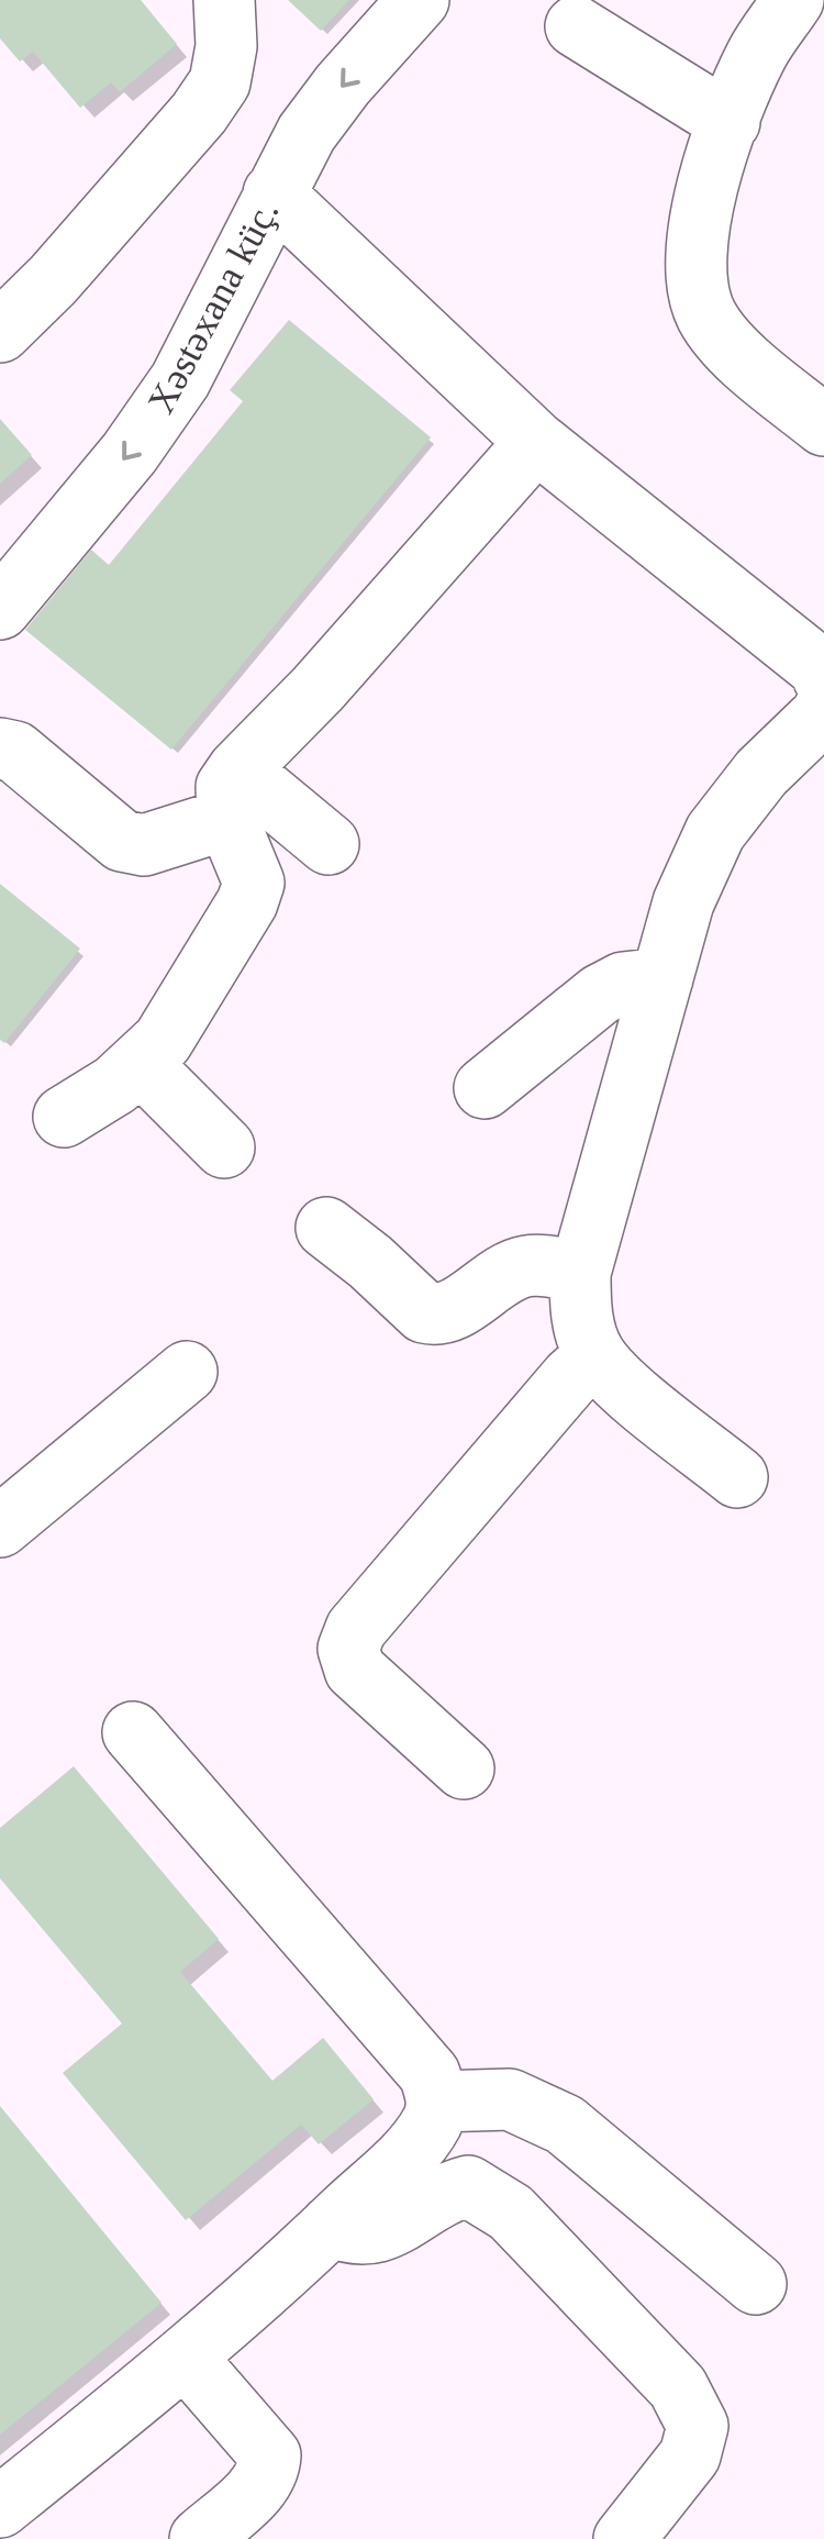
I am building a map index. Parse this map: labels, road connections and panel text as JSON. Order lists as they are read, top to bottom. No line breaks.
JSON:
{"streets":{"street":["Xəstəxana küç."]}}
